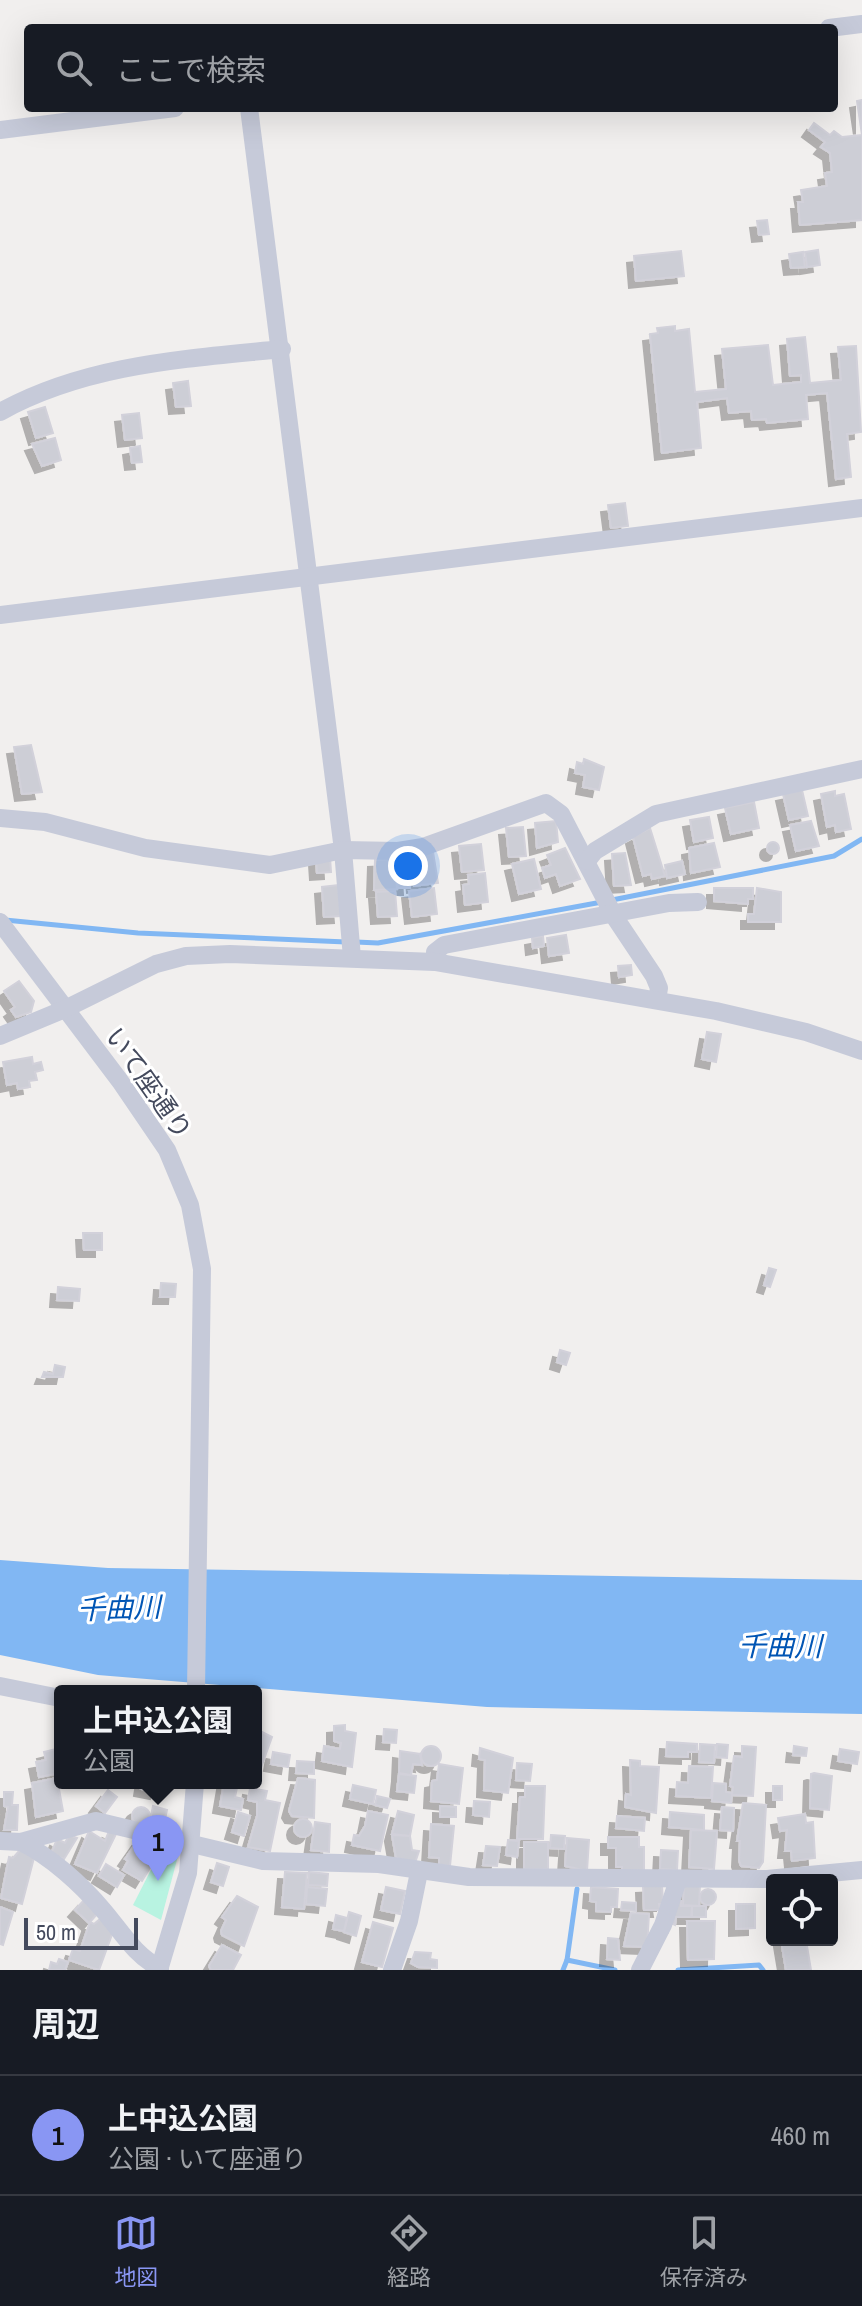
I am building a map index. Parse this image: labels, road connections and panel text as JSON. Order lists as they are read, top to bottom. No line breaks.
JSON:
{"streets":{"street":["いて座通り"]},"water":["千曲川"],"scale_bar":"50 m","page":{"search":"ここで検索","popup":["上中込公園","公園"],"pins":"1","scale":"50 m","heading":"周辺","list":[{"mark":"1","name":"上中込公園","note":"公園 · いて座通り","value":"460 m"}],"nav":["地図","経路","保存済み"]}}
